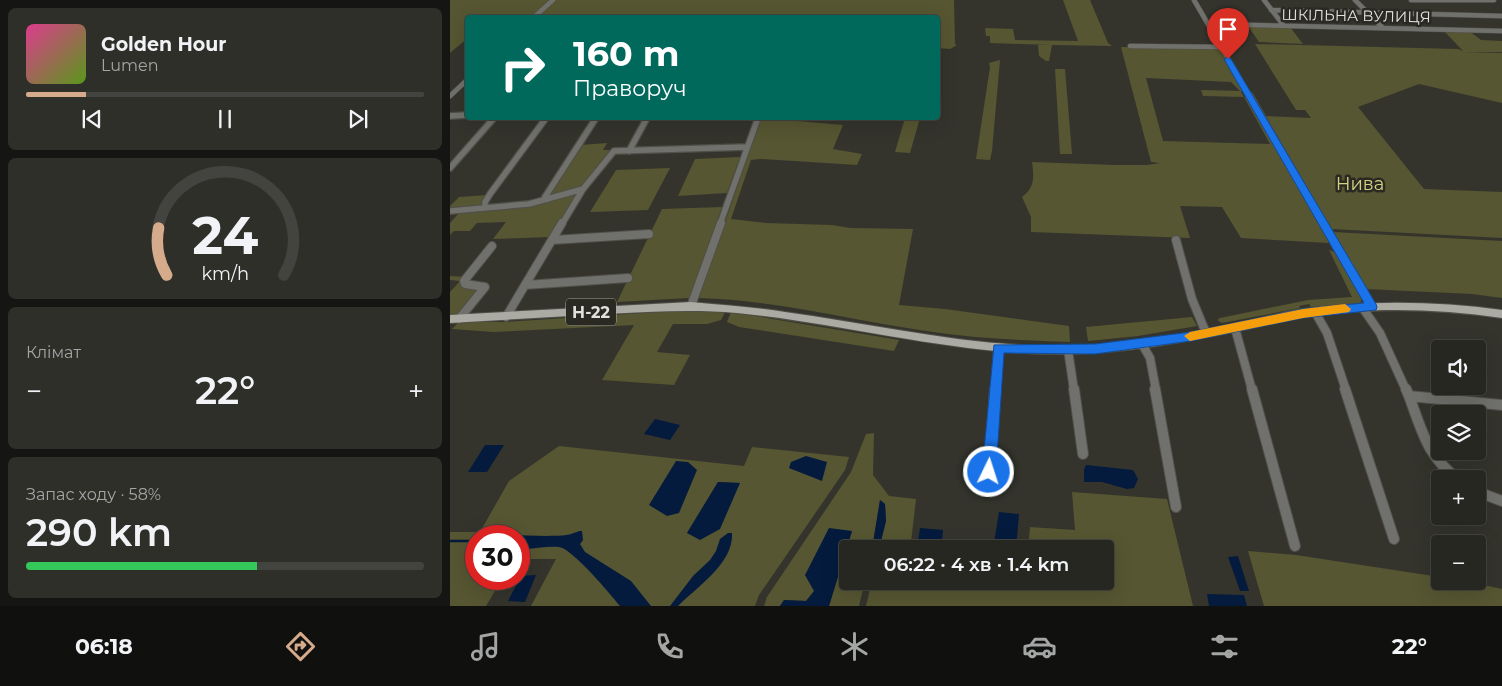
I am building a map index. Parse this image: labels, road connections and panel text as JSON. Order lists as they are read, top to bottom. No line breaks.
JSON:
{"streets":{"main road":["Н-22"],"street":["ШКІЛЬНА ВУЛИЦЯ"]},"parks":["Нива"],"page":{"turn":["160 m","Праворуч"],"song":["Golden Hour","Lumen"],"tile":["Клімат",["Запас ходу · 58%","290 km"]],"map_buttons":["+","−"],"heat":["−","22°","+"],"limit":"30","trip":"06:22 · 4 хв · 1.4 km","tabs":["06:18","22°"],"gauge":["24","km/h"]}}
